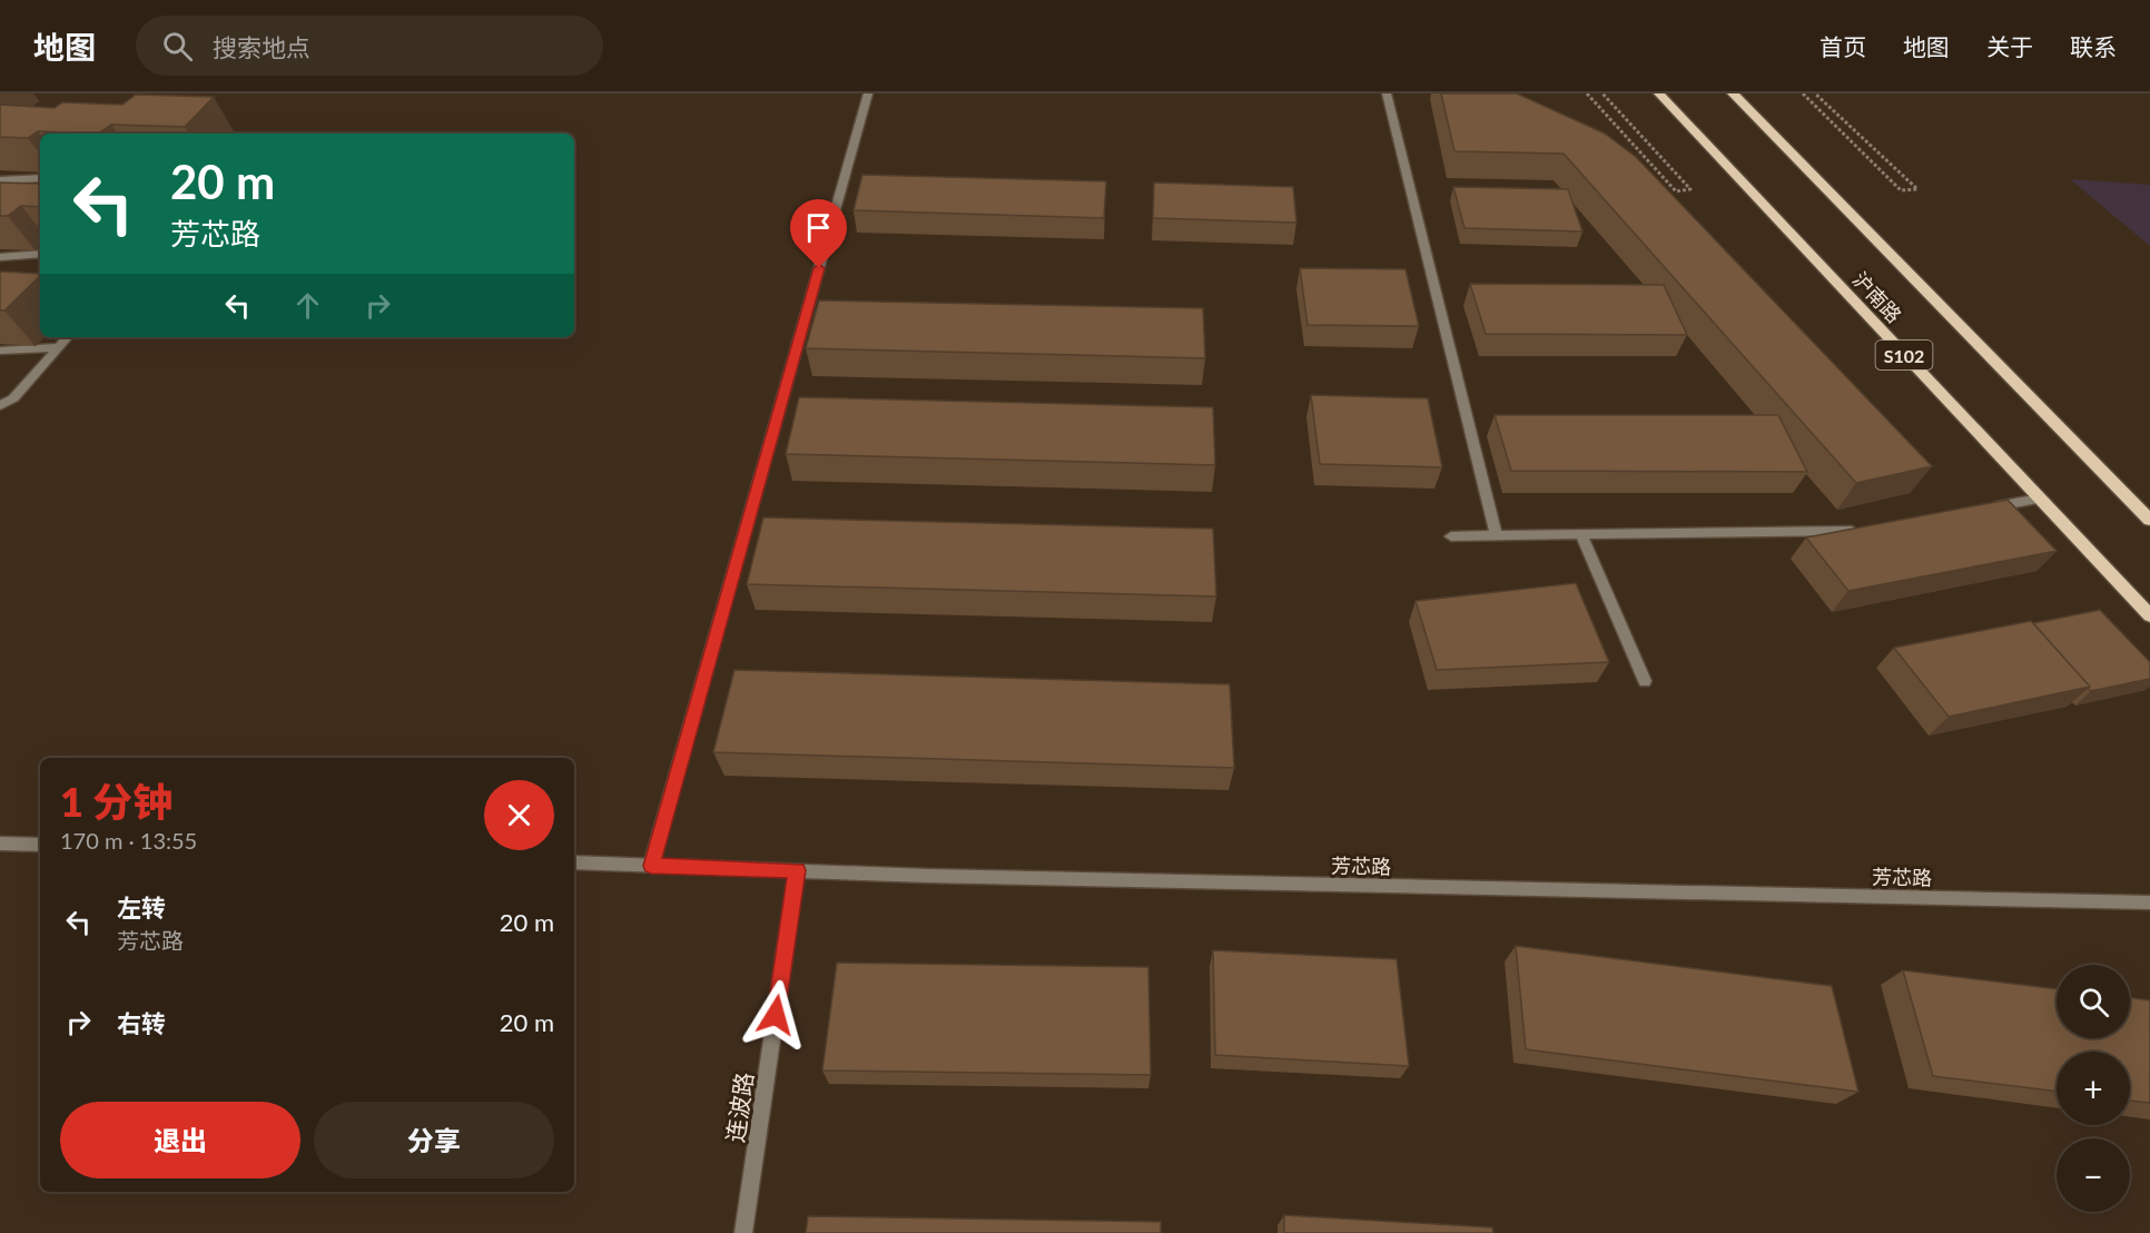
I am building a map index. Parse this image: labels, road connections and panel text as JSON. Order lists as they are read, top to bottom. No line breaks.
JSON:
{"streets":{"main road":["沪南路","S102"],"street":["芳芯路","连波路"]},"crossings":[["芳芯路","连波路"]],"page":{"header":"地图","search":"搜索地点","nav":["首页","地图","关于","联系"],"turn":["20 m","芳芯路"],"heading":["1 分钟","170 m · 13:55"],"list":[{"name":"左转","note":"芳芯路","value":"20 m"},{"name":"右转","value":"20 m"}],"map_buttons":["+","−"],"buttons":["退出","分享"]}}
